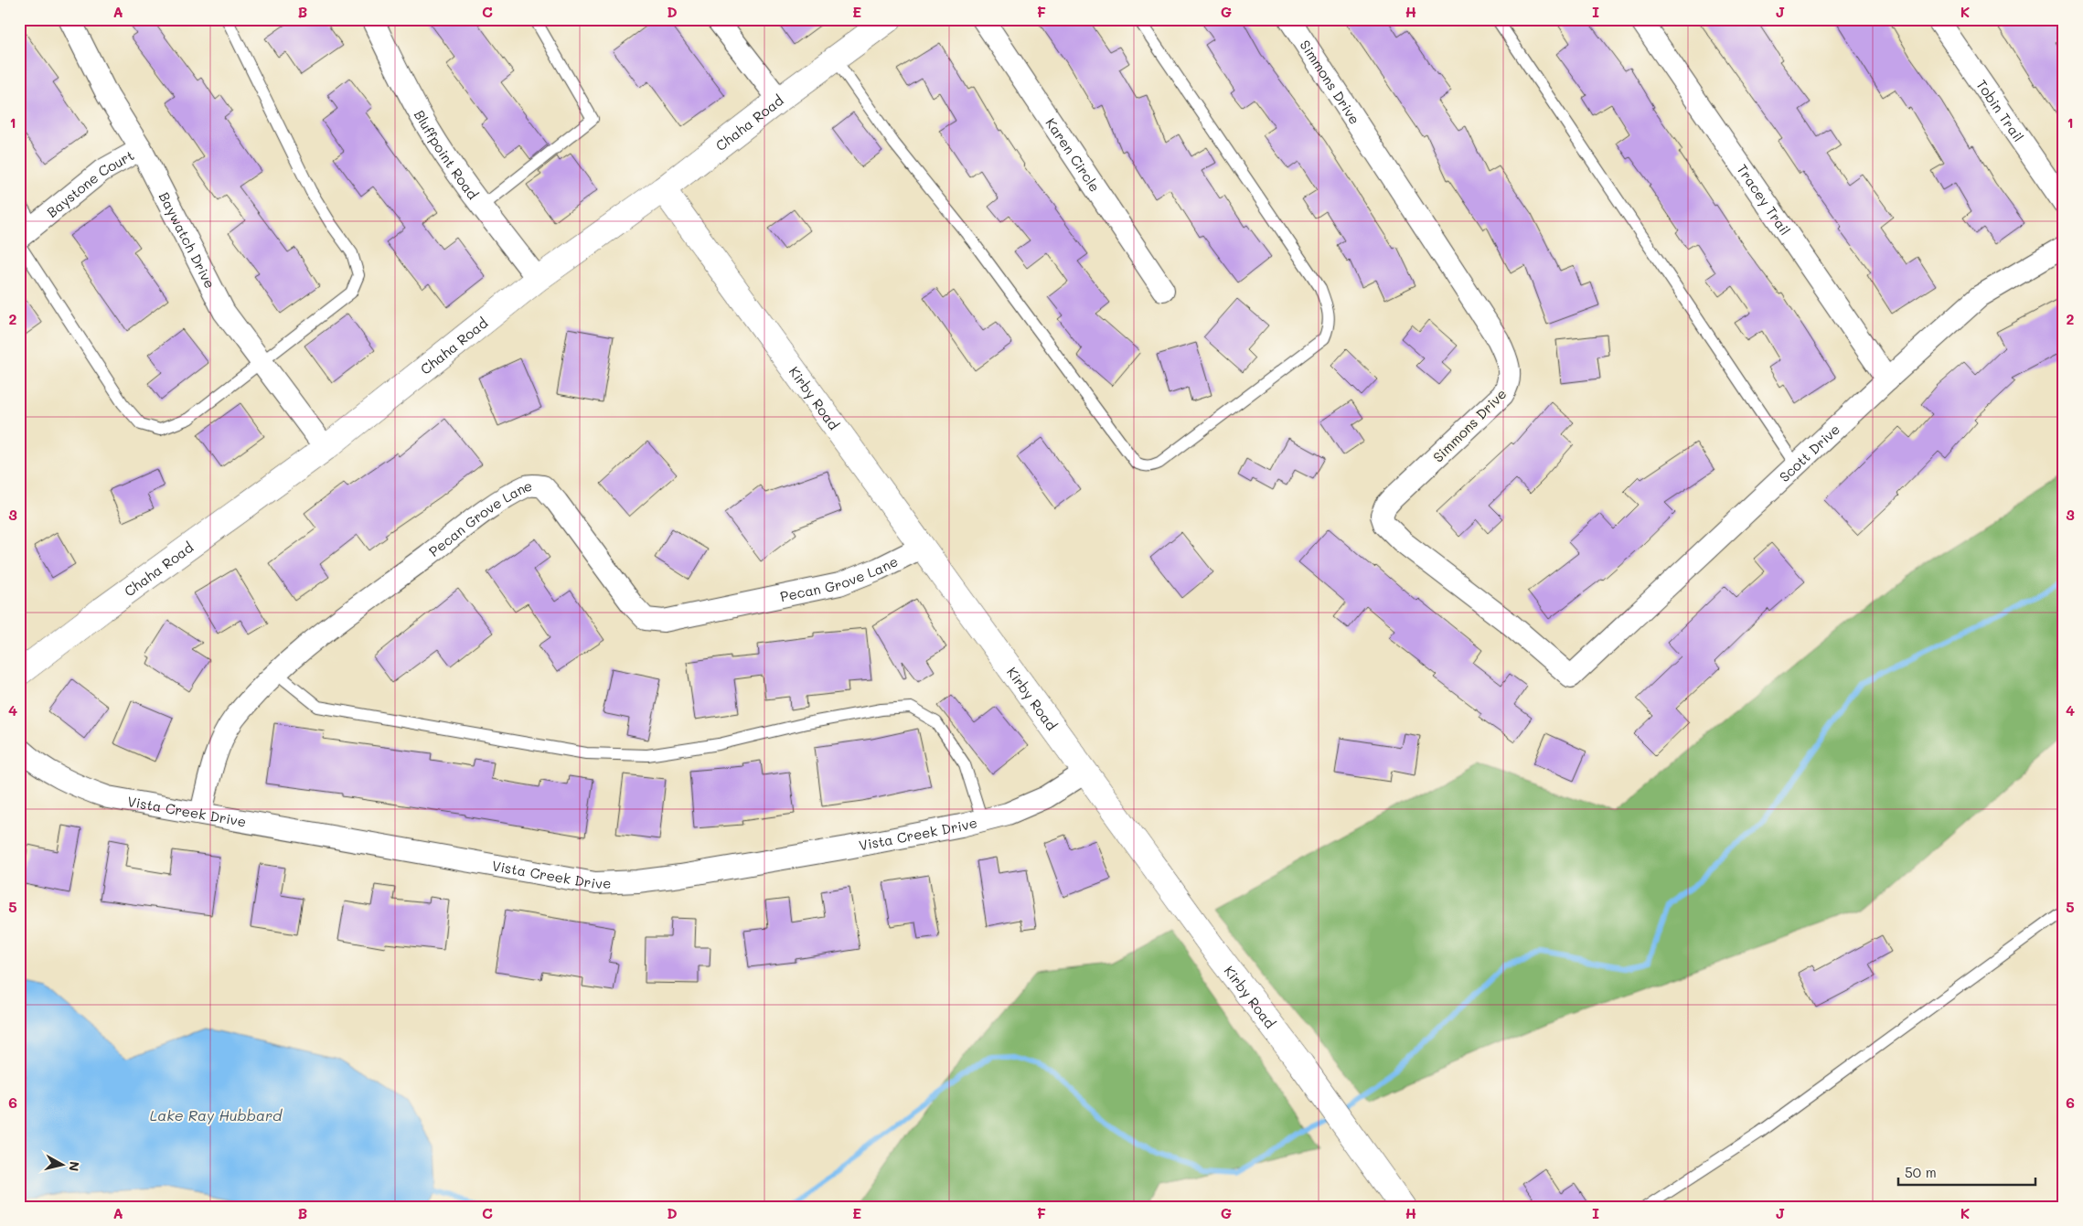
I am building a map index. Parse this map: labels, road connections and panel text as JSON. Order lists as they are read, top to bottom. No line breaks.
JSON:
{"streets":{"street":["Simmons Drive","Tobin Trail","Chaha Road","Bluffpoint Road","Karen Circle","Baystone Court","Tracey Trail","Baywatch Drive","Kirby Road","Scott Drive","Pecan Grove Lane","Vista Creek Drive"]},"crossings":[["Simmons Drive","Scott Drive"],["Chaha Road","Bluffpoint Road"],["Chaha Road","Baywatch Drive"],["Chaha Road","Kirby Road"],["Baystone Court","Baywatch Drive"],["Tracey Trail","Scott Drive"],["Kirby Road","Pecan Grove Lane"],["Kirby Road","Vista Creek Drive"],["Pecan Grove Lane","Vista Creek Drive"]],"water":["Lake Ray Hubbard"],"scale_bar":"50 m","north":"right","grid":{"columns":["A","B","C","D","E","F","G","H","I","J","K"],"rows":["1","2","3","4","5","6"]}}
